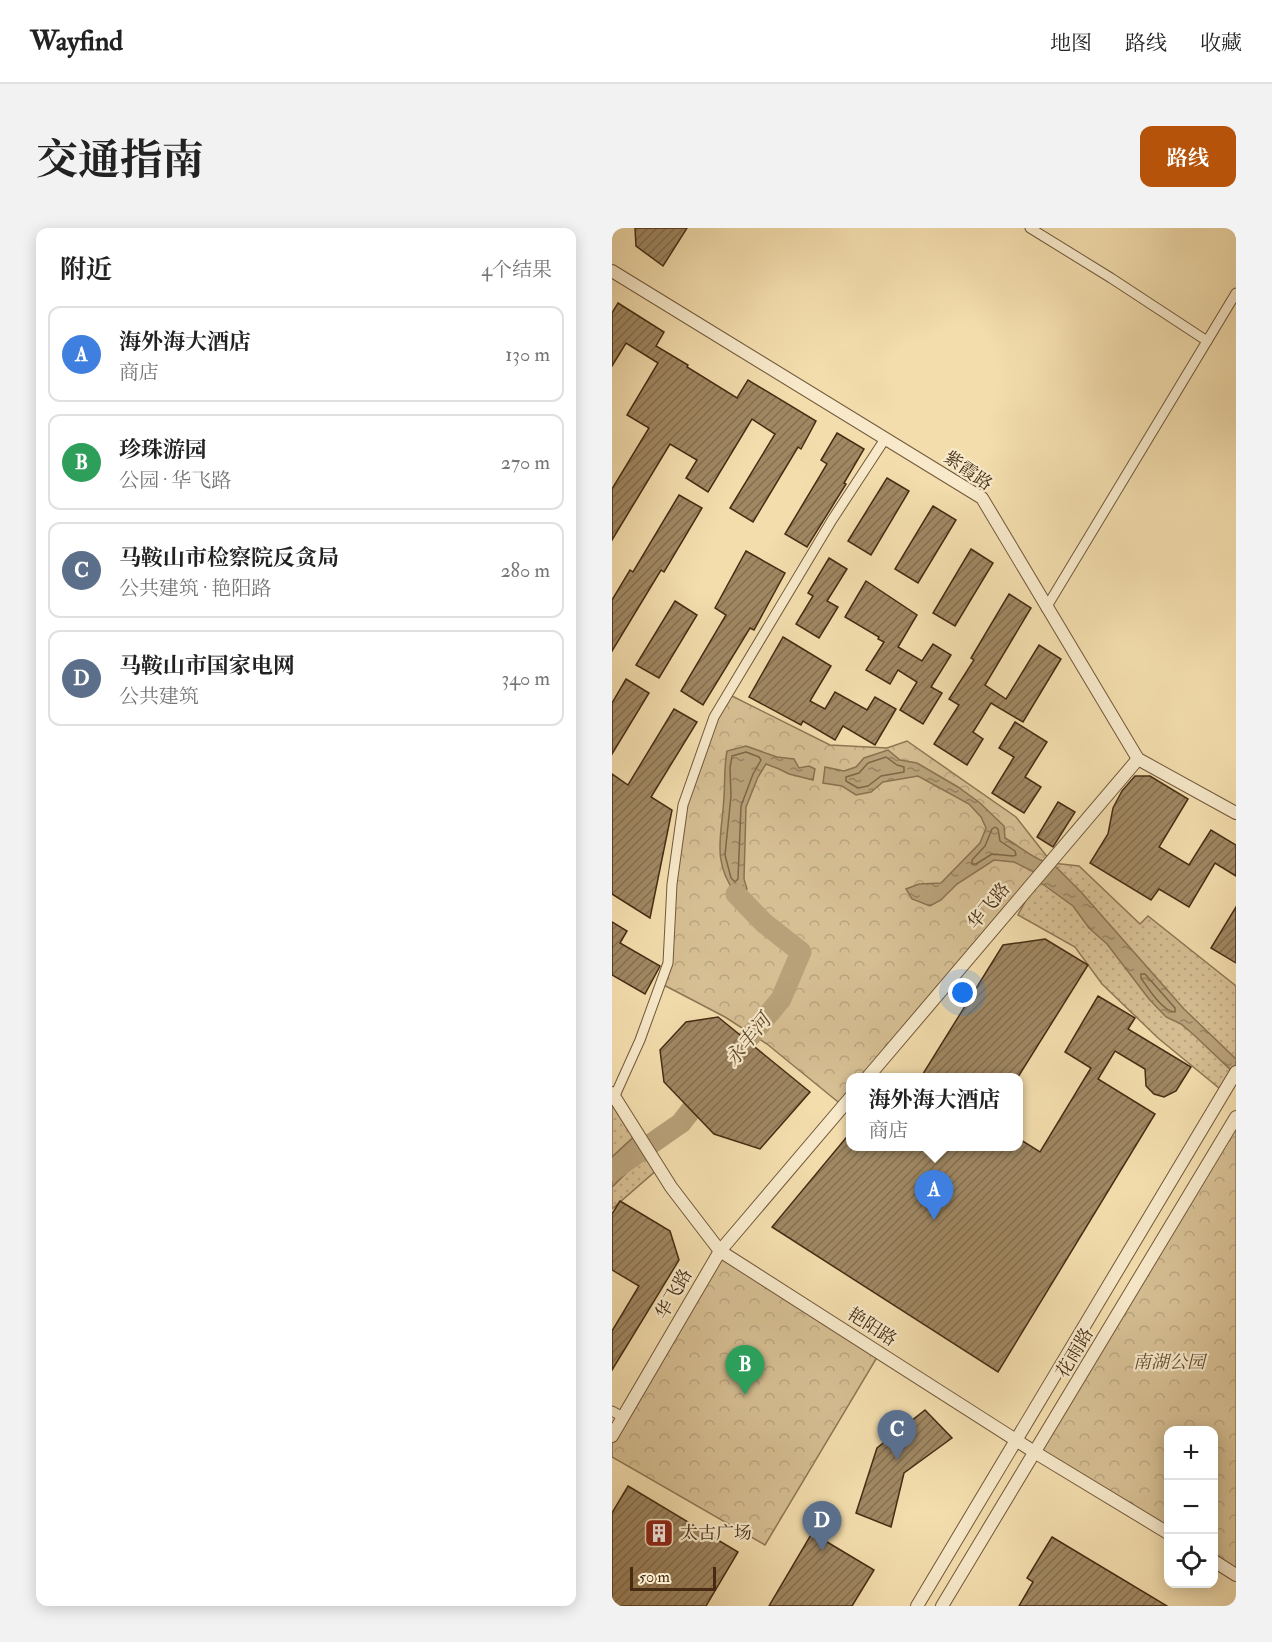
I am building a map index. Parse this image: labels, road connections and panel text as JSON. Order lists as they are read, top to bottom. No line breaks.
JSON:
{"streets":{"street":["紫霞路","华飞路","艳阳路","花雨路"]},"crossings":[["紫霞路","华飞路"],["华飞路","艳阳路"],["艳阳路","花雨路"]],"water":["永丰河"],"parks":["南湖公园"],"places":{"building":["太古广场"]},"scale_bar":"50 m","page":{"header":"Wayfind","nav":["地图","路线","收藏"],"title":"交通指南","buttons":"路线","heading":["附近","4个结果"],"list":[{"mark":"A","name":"海外海大酒店","note":"商店","value":"130 m"},{"mark":"B","name":"珍珠游园","note":"公园 · 华飞路","value":"270 m"},{"mark":"C","name":"马鞍山市检察院反贪局","note":"公共建筑 · 艳阳路","value":"280 m"},{"mark":"D","name":"马鞍山市国家电网","note":"公共建筑","value":"340 m"}],"popup":["海外海大酒店","商店"],"pins":["A","B","C","D"],"map_buttons":["+","−"],"scale":"50 m"}}
